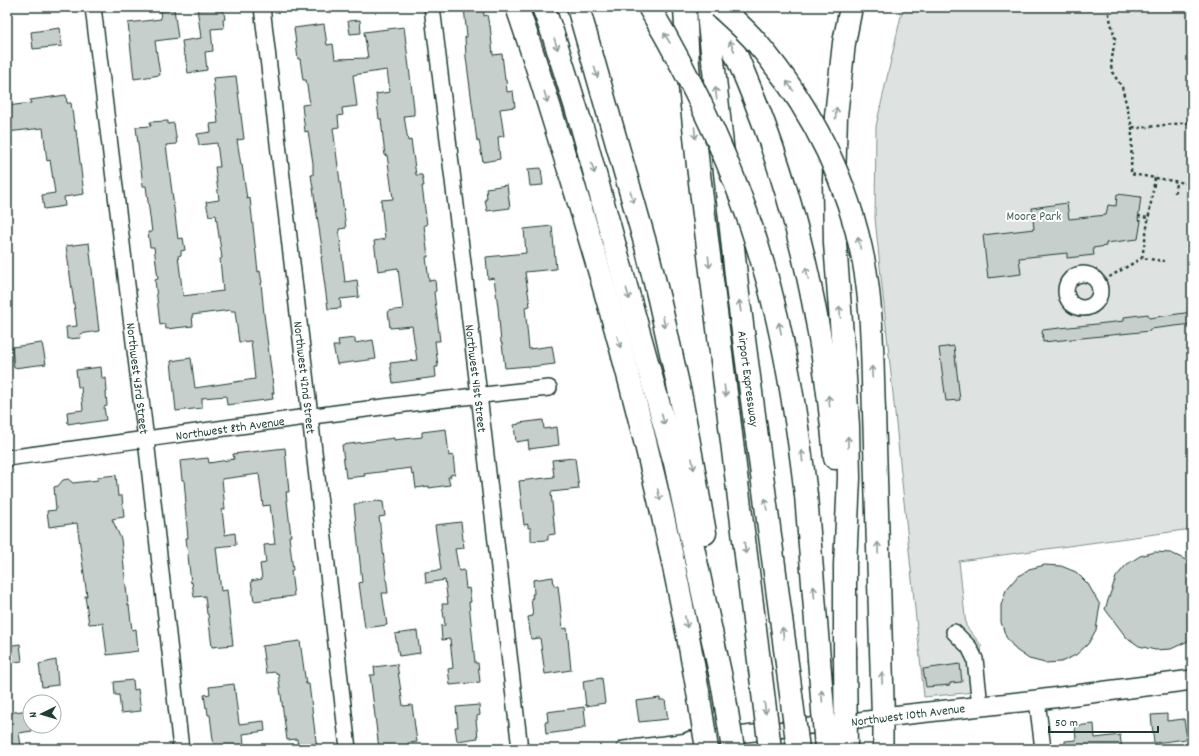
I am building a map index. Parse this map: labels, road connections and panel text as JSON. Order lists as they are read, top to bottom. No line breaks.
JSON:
{"streets":{"highway":["Airport Expressway"],"main road":["Northwest 10th Avenue"],"street":["Northwest 43rd Street","Northwest 42nd Street","Northwest 41st Street","Northwest 8th Avenue"]},"crossings":[["Northwest 43rd Street","Northwest 8th Avenue"],["Northwest 42nd Street","Northwest 8th Avenue"],["Northwest 41st Street","Northwest 8th Avenue"]],"parks":["Moore Park"],"scale_bar":"50 m","north":"left"}
